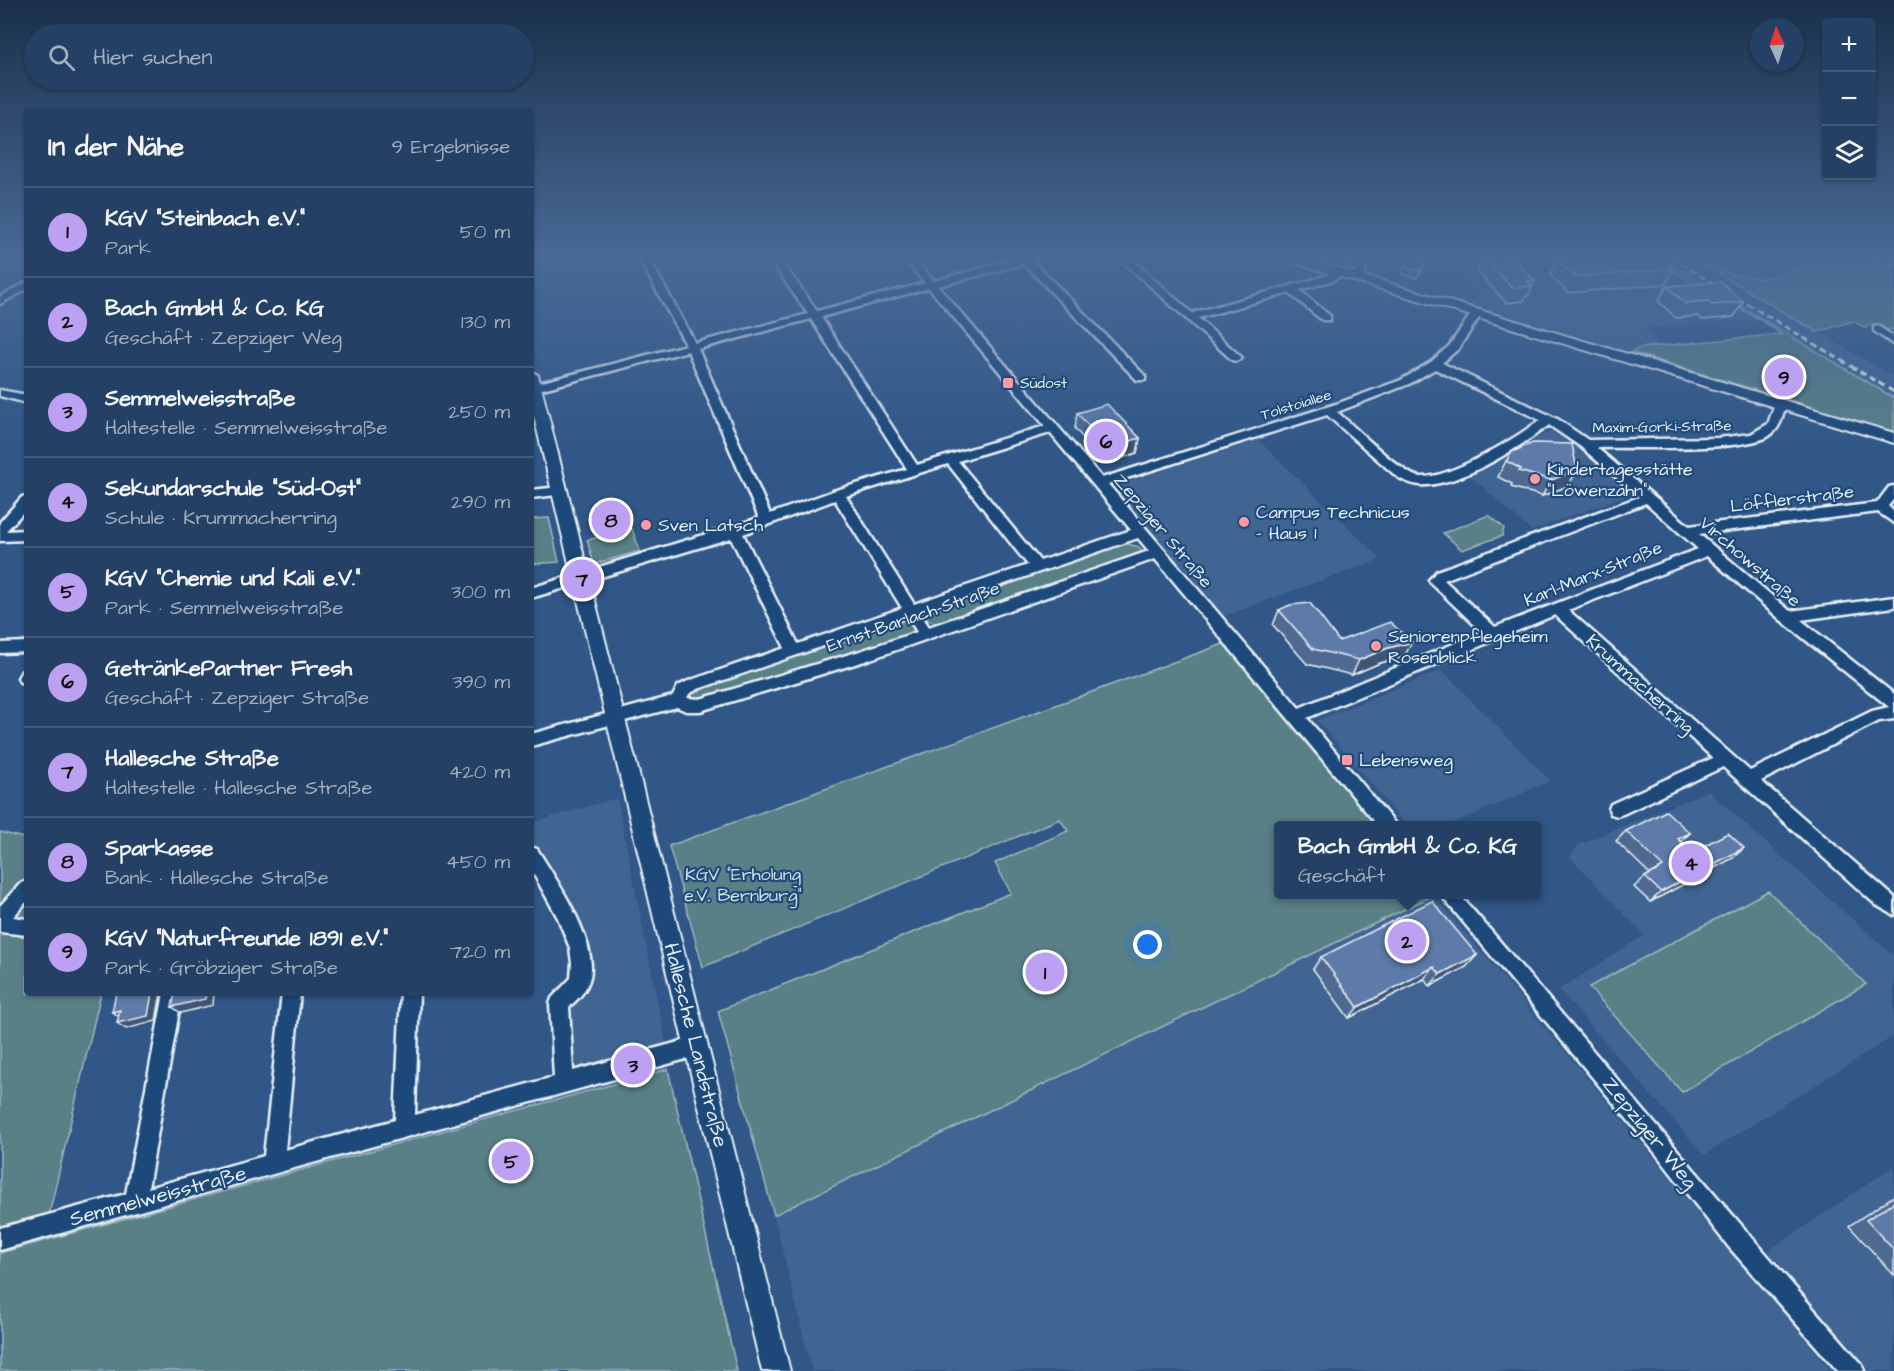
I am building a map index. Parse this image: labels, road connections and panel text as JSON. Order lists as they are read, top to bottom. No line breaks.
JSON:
{"streets":{"main road":["Hallesche Landstraße"],"street":["Tolstoiallee","Maxim-Gorki-Straße","Löfflerstraße","Zepziger Straße","Virchowstraße","Karl-Marx-Straße","Ernst-Barlach-Straße","Krummacherring","Zepziger Weg","Semmelweisstraße"]},"crossings":[["Tolstoiallee","Maxim-Gorki-Straße"],["Tolstoiallee","Zepziger Straße"],["Maxim-Gorki-Straße","Virchowstraße"],["Löfflerstraße","Virchowstraße"],["Zepziger Straße","Karl-Marx-Straße"],["Zepziger Straße","Ernst-Barlach-Straße"],["Virchowstraße","Karl-Marx-Straße"],["Karl-Marx-Straße","Krummacherring"],["Ernst-Barlach-Straße","Hallesche Landstraße"],["Hallesche Landstraße","Semmelweisstraße"]],"parks":["KGV \"Erholung e.V. Bernburg\""],"places":{"transit":["Südost","Lebensweg"],"other":["Kindertagesstätte \"Löwenzahn\"","Campus Technicus - Haus 1","Sven Latsch","Seniorenpflegeheim Rosenblick"]},"north":"top","page":{"map_buttons":["+","−"],"search":"Hier suchen","heading":["In der Nähe","9 Ergebnisse"],"list":[{"mark":"1","name":"KGV \"Steinbach e.V.\"","note":"Park","value":"50 m"},{"mark":"2","name":"Bach GmbH & Co. KG","note":"Geschäft · Zepziger Weg","value":"130 m"},{"mark":"3","name":"Semmelweisstraße","note":"Haltestelle · Semmelweisstraße","value":"250 m"},{"mark":"4","name":"Sekundarschule \"Süd-Ost\"","note":"Schule · Krummacherring","value":"290 m"},{"mark":"5","name":"KGV \"Chemie und Kali e.V.\"","note":"Park · Semmelweisstraße","value":"300 m"},{"mark":"6","name":"GetränkePartner Fresh","note":"Geschäft · Zepziger Straße","value":"390 m"},{"mark":"7","name":"Hallesche Straße","note":"Haltestelle · Hallesche Straße","value":"420 m"},{"mark":"8","name":"Sparkasse","note":"Bank · Hallesche Straße","value":"450 m"},{"mark":"9","name":"KGV \"Naturfreunde 1891 e.V.\"","note":"Park · Gröbziger Straße","value":"720 m"}],"pins":["9","6","8","7","4","2","1","3","5"],"popup":["Bach GmbH & Co. KG","Geschäft"]}}
